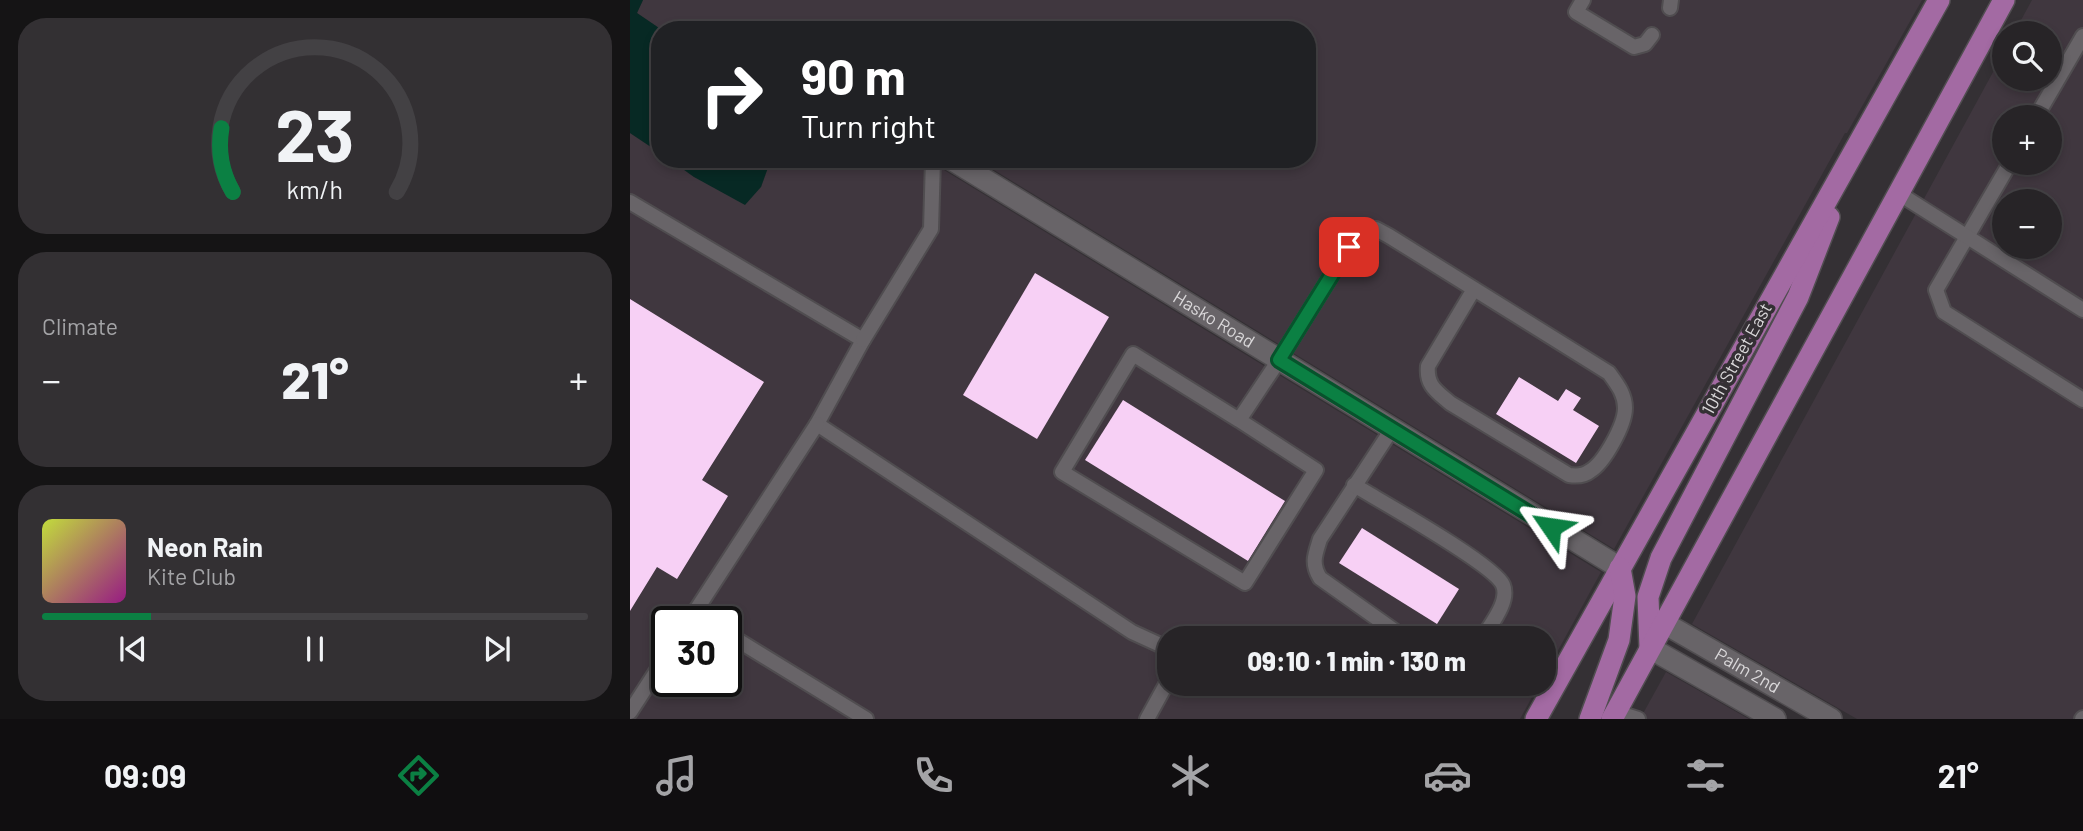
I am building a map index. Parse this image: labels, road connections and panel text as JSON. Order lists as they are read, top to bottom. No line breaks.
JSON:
{"streets":{"main road":["10th Street East"],"street":["Hasko Road","Palm 2nd"]},"crossings":[["Hasko Road","10th Street East"]],"page":{"map_buttons":["+","−"],"turn":["90 m","Turn right"],"tile":"Climate","heat":["−","21°","+"],"song":["Neon Rain","Kite Club"],"limit":"30","trip":"09:10 · 1 min · 130 m","tabs":["09:09","21°"],"gauge":["23","km/h"]}}
